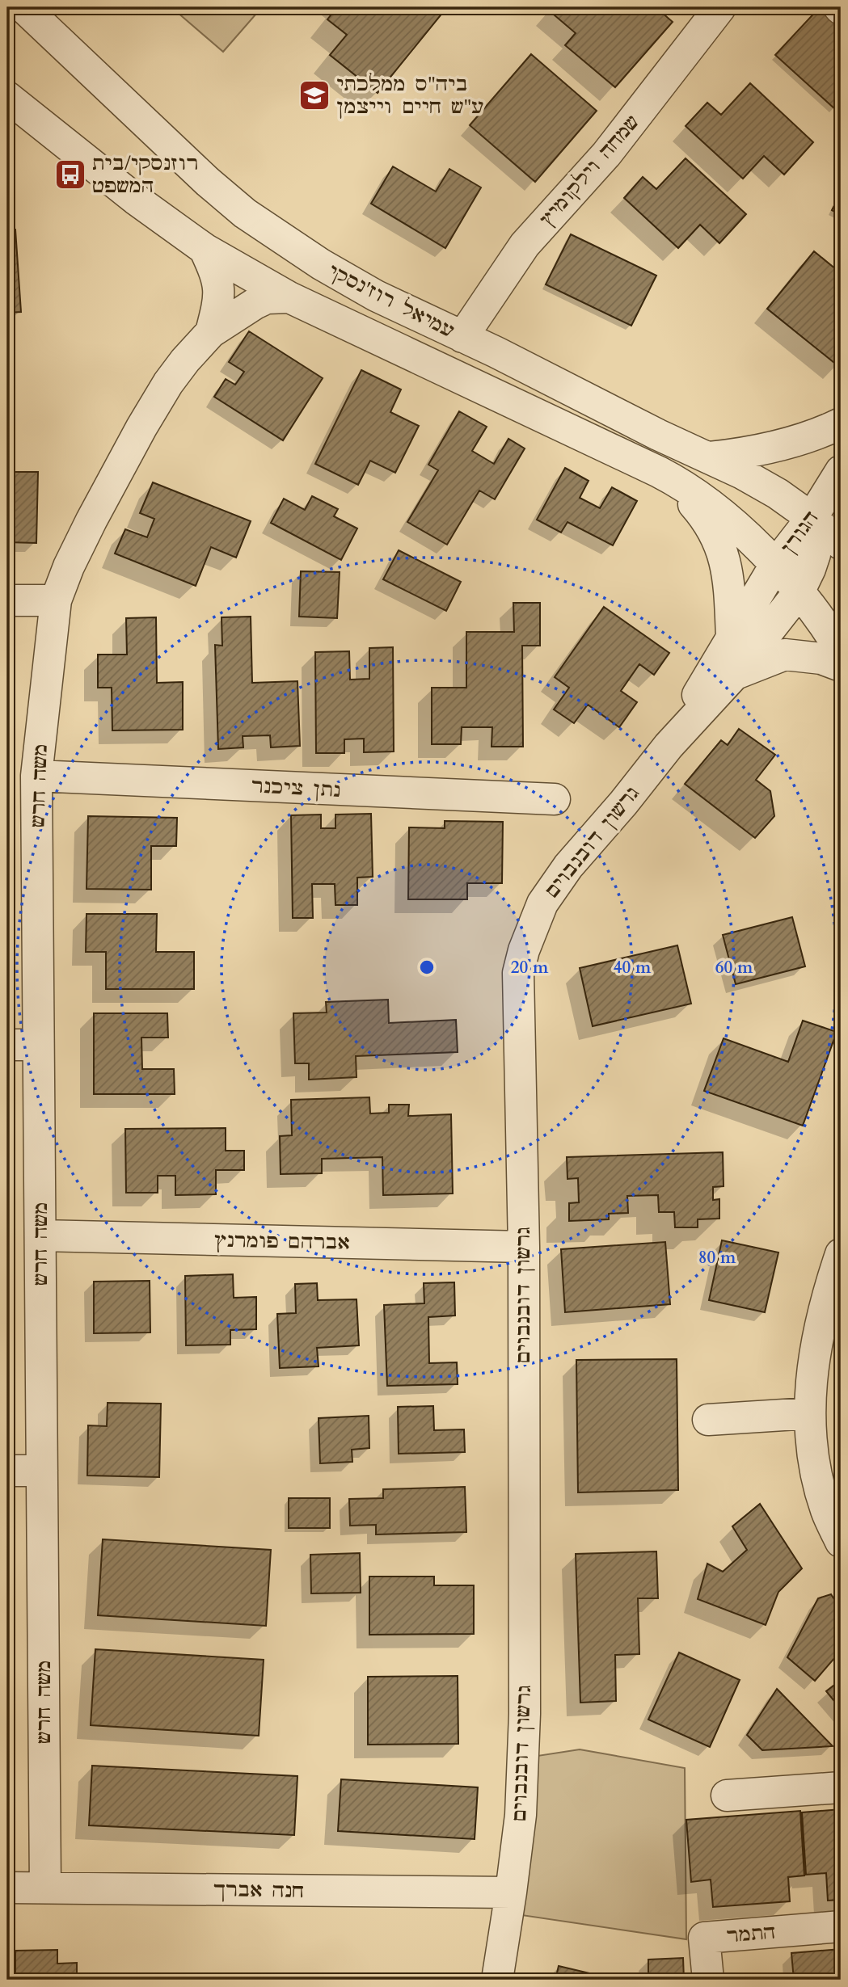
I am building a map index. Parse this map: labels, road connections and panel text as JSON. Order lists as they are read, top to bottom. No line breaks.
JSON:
{"streets":{"street":["שמחה וילקומיץ","עמיאל רוז'נסקי","הגורן","משה חרש","נתן ציכנר","גרשון דובנבוים","אברהם פומרנץ","חנה אברך","התמר"]},"crossings":[["שמחה וילקומיץ","עמיאל רוז'נסקי"],["עמיאל רוז'נסקי","הגורן"],["עמיאל רוז'נסקי","משה חרש"],["עמיאל רוז'נסקי","גרשון דובנבוים"],["הגורן","גרשון דובנבוים"],["משה חרש","נתן ציכנר"],["משה חרש","אברהם פומרנץ"],["משה חרש","חנה אברך"],["גרשון דובנבוים","אברהם פומרנץ"],["גרשון דובנבוים","חנה אברך"]],"places":{"school or university":["ביה\"ס ממלכתי ע\"ש חיים וייצמן"],"bus stop":["רוזנסקי/בית המשפט"]},"rings":["20 m","40 m","60 m","80 m"]}
